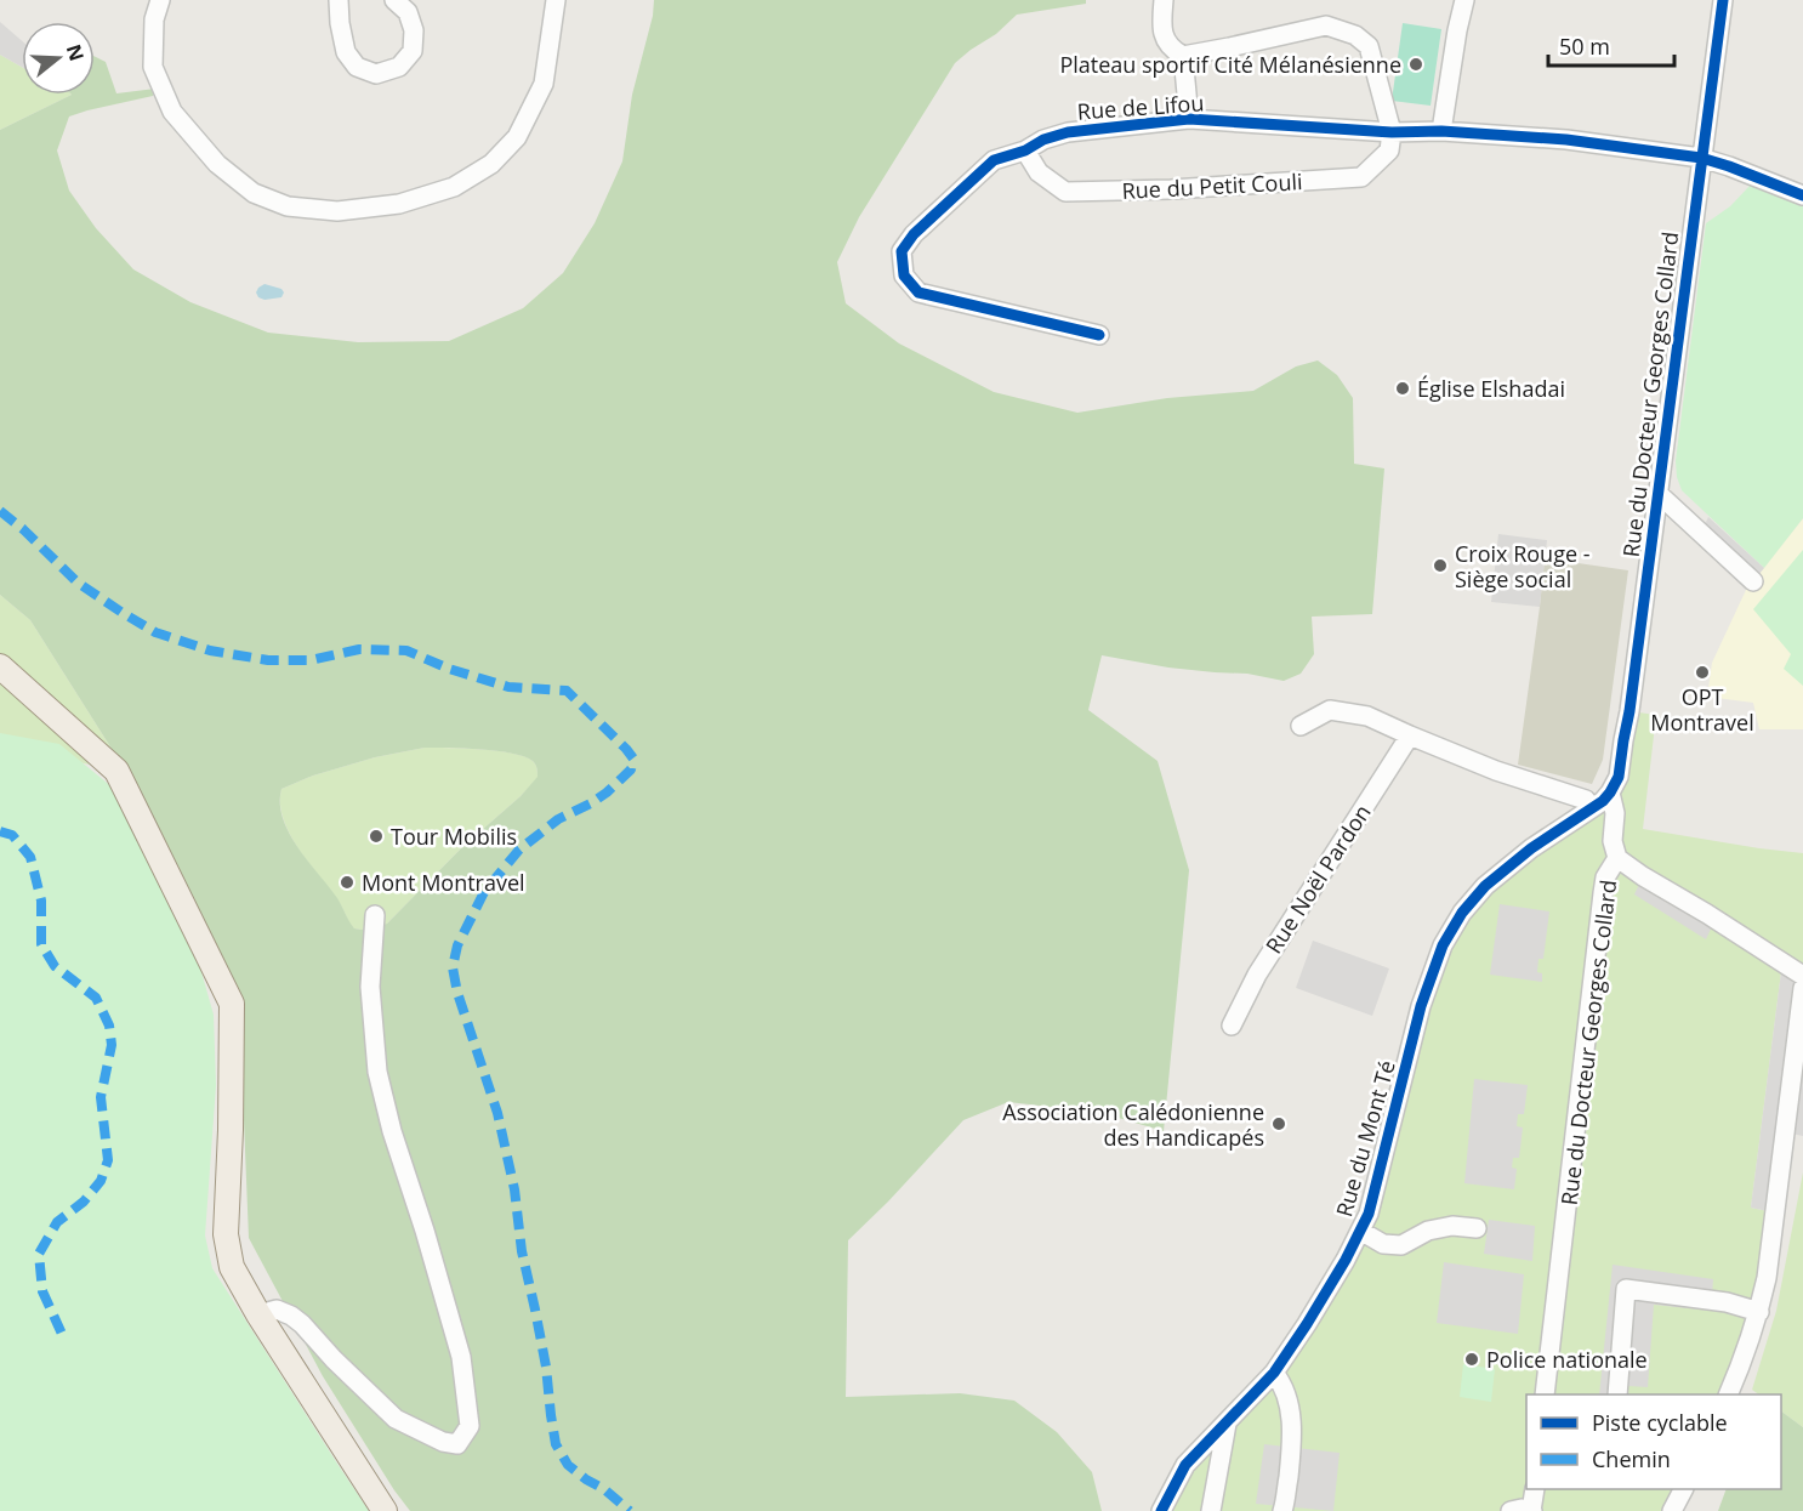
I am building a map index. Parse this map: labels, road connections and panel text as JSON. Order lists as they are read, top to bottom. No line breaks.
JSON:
{"streets":{"street":["Rue de Lifou","Rue du Petit Couli","Rue du Docteur Georges Collard","Rue Noël Pardon","Rue du Mont Té"]},"crossings":[["Rue de Lifou","Rue du Petit Couli"],["Rue de Lifou","Rue du Docteur Georges Collard"],["Rue du Docteur Georges Collard","Rue du Mont Té"]],"places":["Plateau sportif Cité Mélanésienne","Église Elshadai","Croix Rouge - Siège social","OPT Montravel","Tour Mobilis","Mont Montravel","Association Calédonienne des Handicapés","Police nationale"],"legend":["Piste cyclable","Chemin"],"scale_bar":"50 m","north":"right"}
